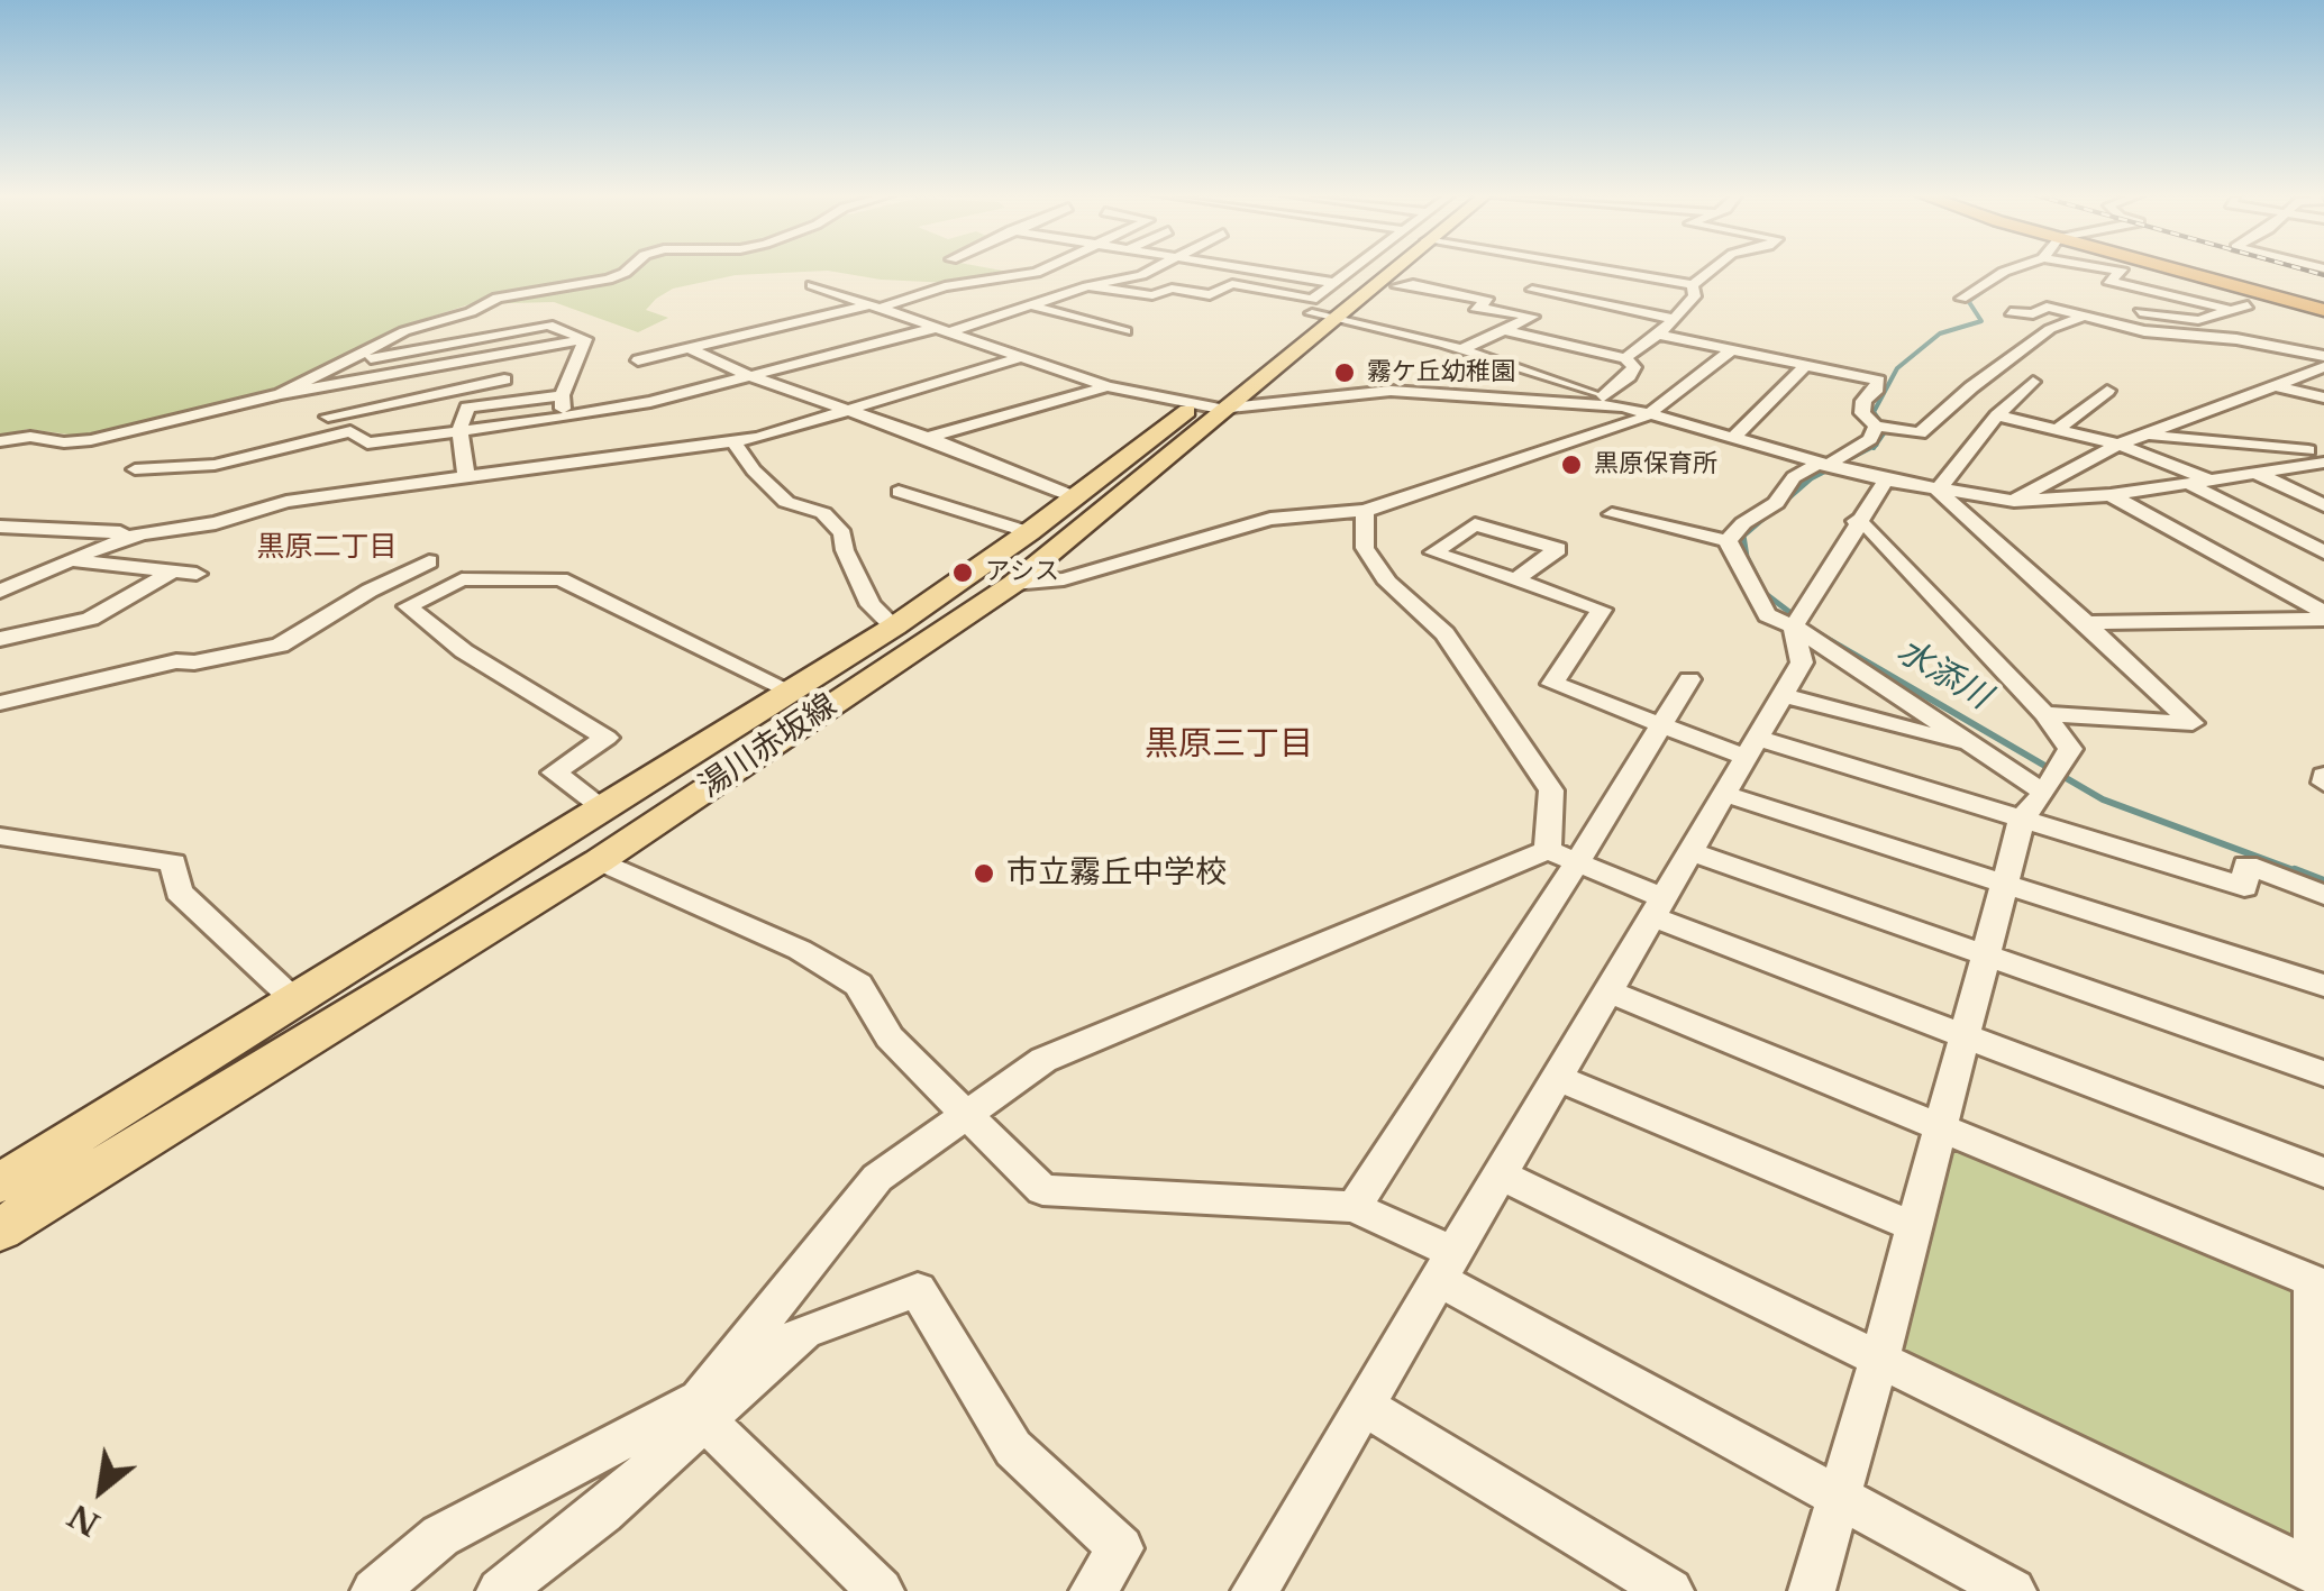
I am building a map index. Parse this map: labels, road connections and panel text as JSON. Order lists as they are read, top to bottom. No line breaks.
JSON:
{"streets":{"main road":["湯川赤坂線"]},"districts":["黒原二丁目","黒原三丁目"],"water":["水添川"],"places":["霧ケ丘幼稚園","黒原保育所","アシス","市立霧丘中学校"],"north":"bottom left"}
